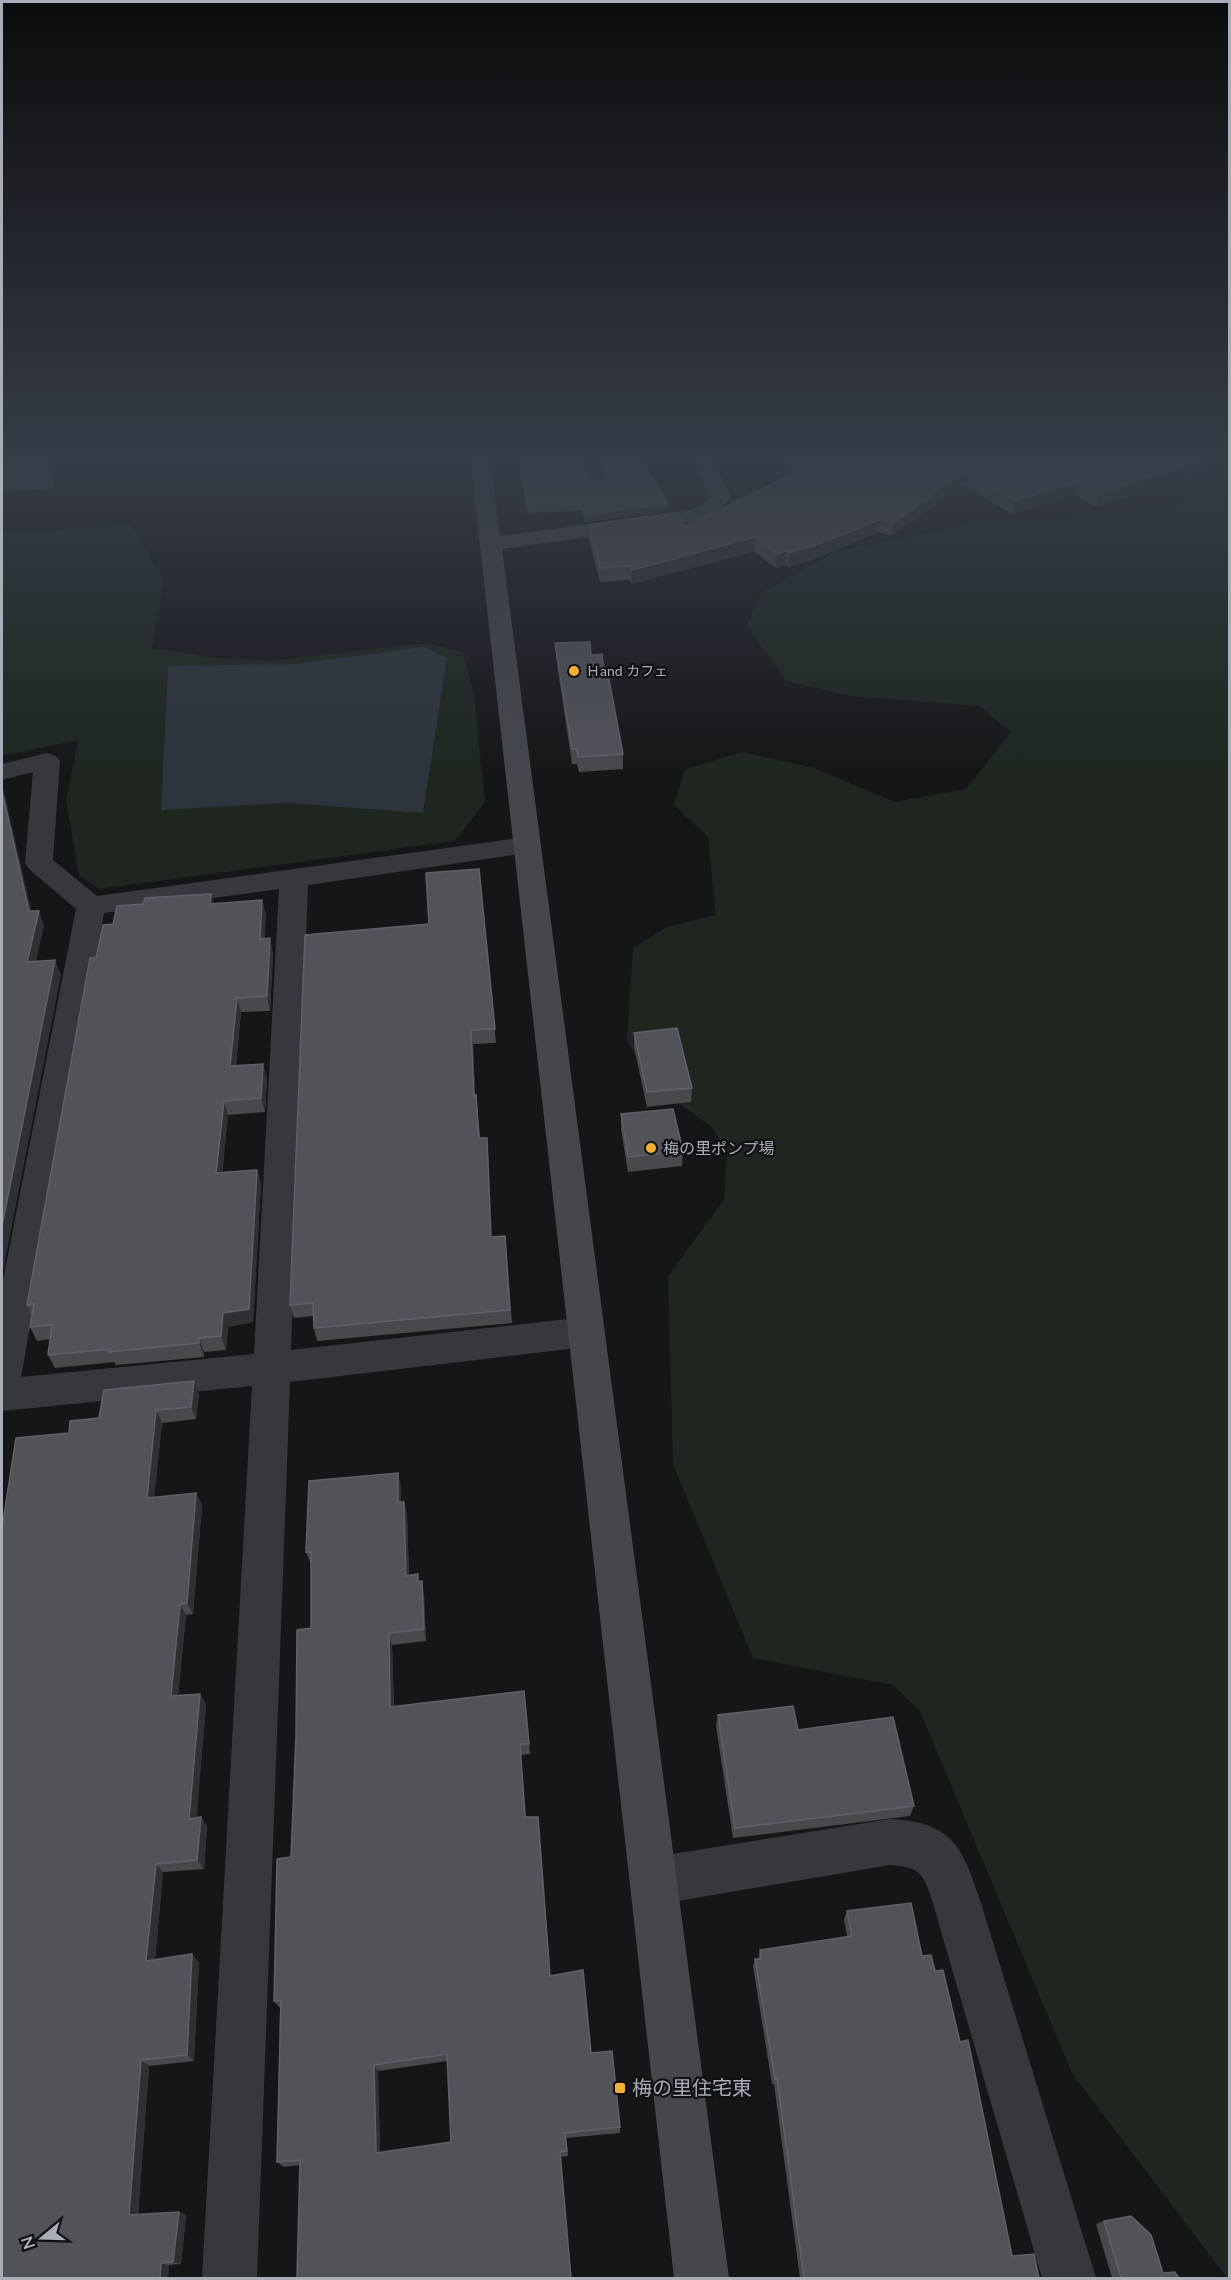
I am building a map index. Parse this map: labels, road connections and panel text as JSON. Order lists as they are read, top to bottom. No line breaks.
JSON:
{"places":{"other":["Ｈand カフェ","梅の里ポンプ場"],"transit":["梅の里住宅東"]},"north":"left"}
